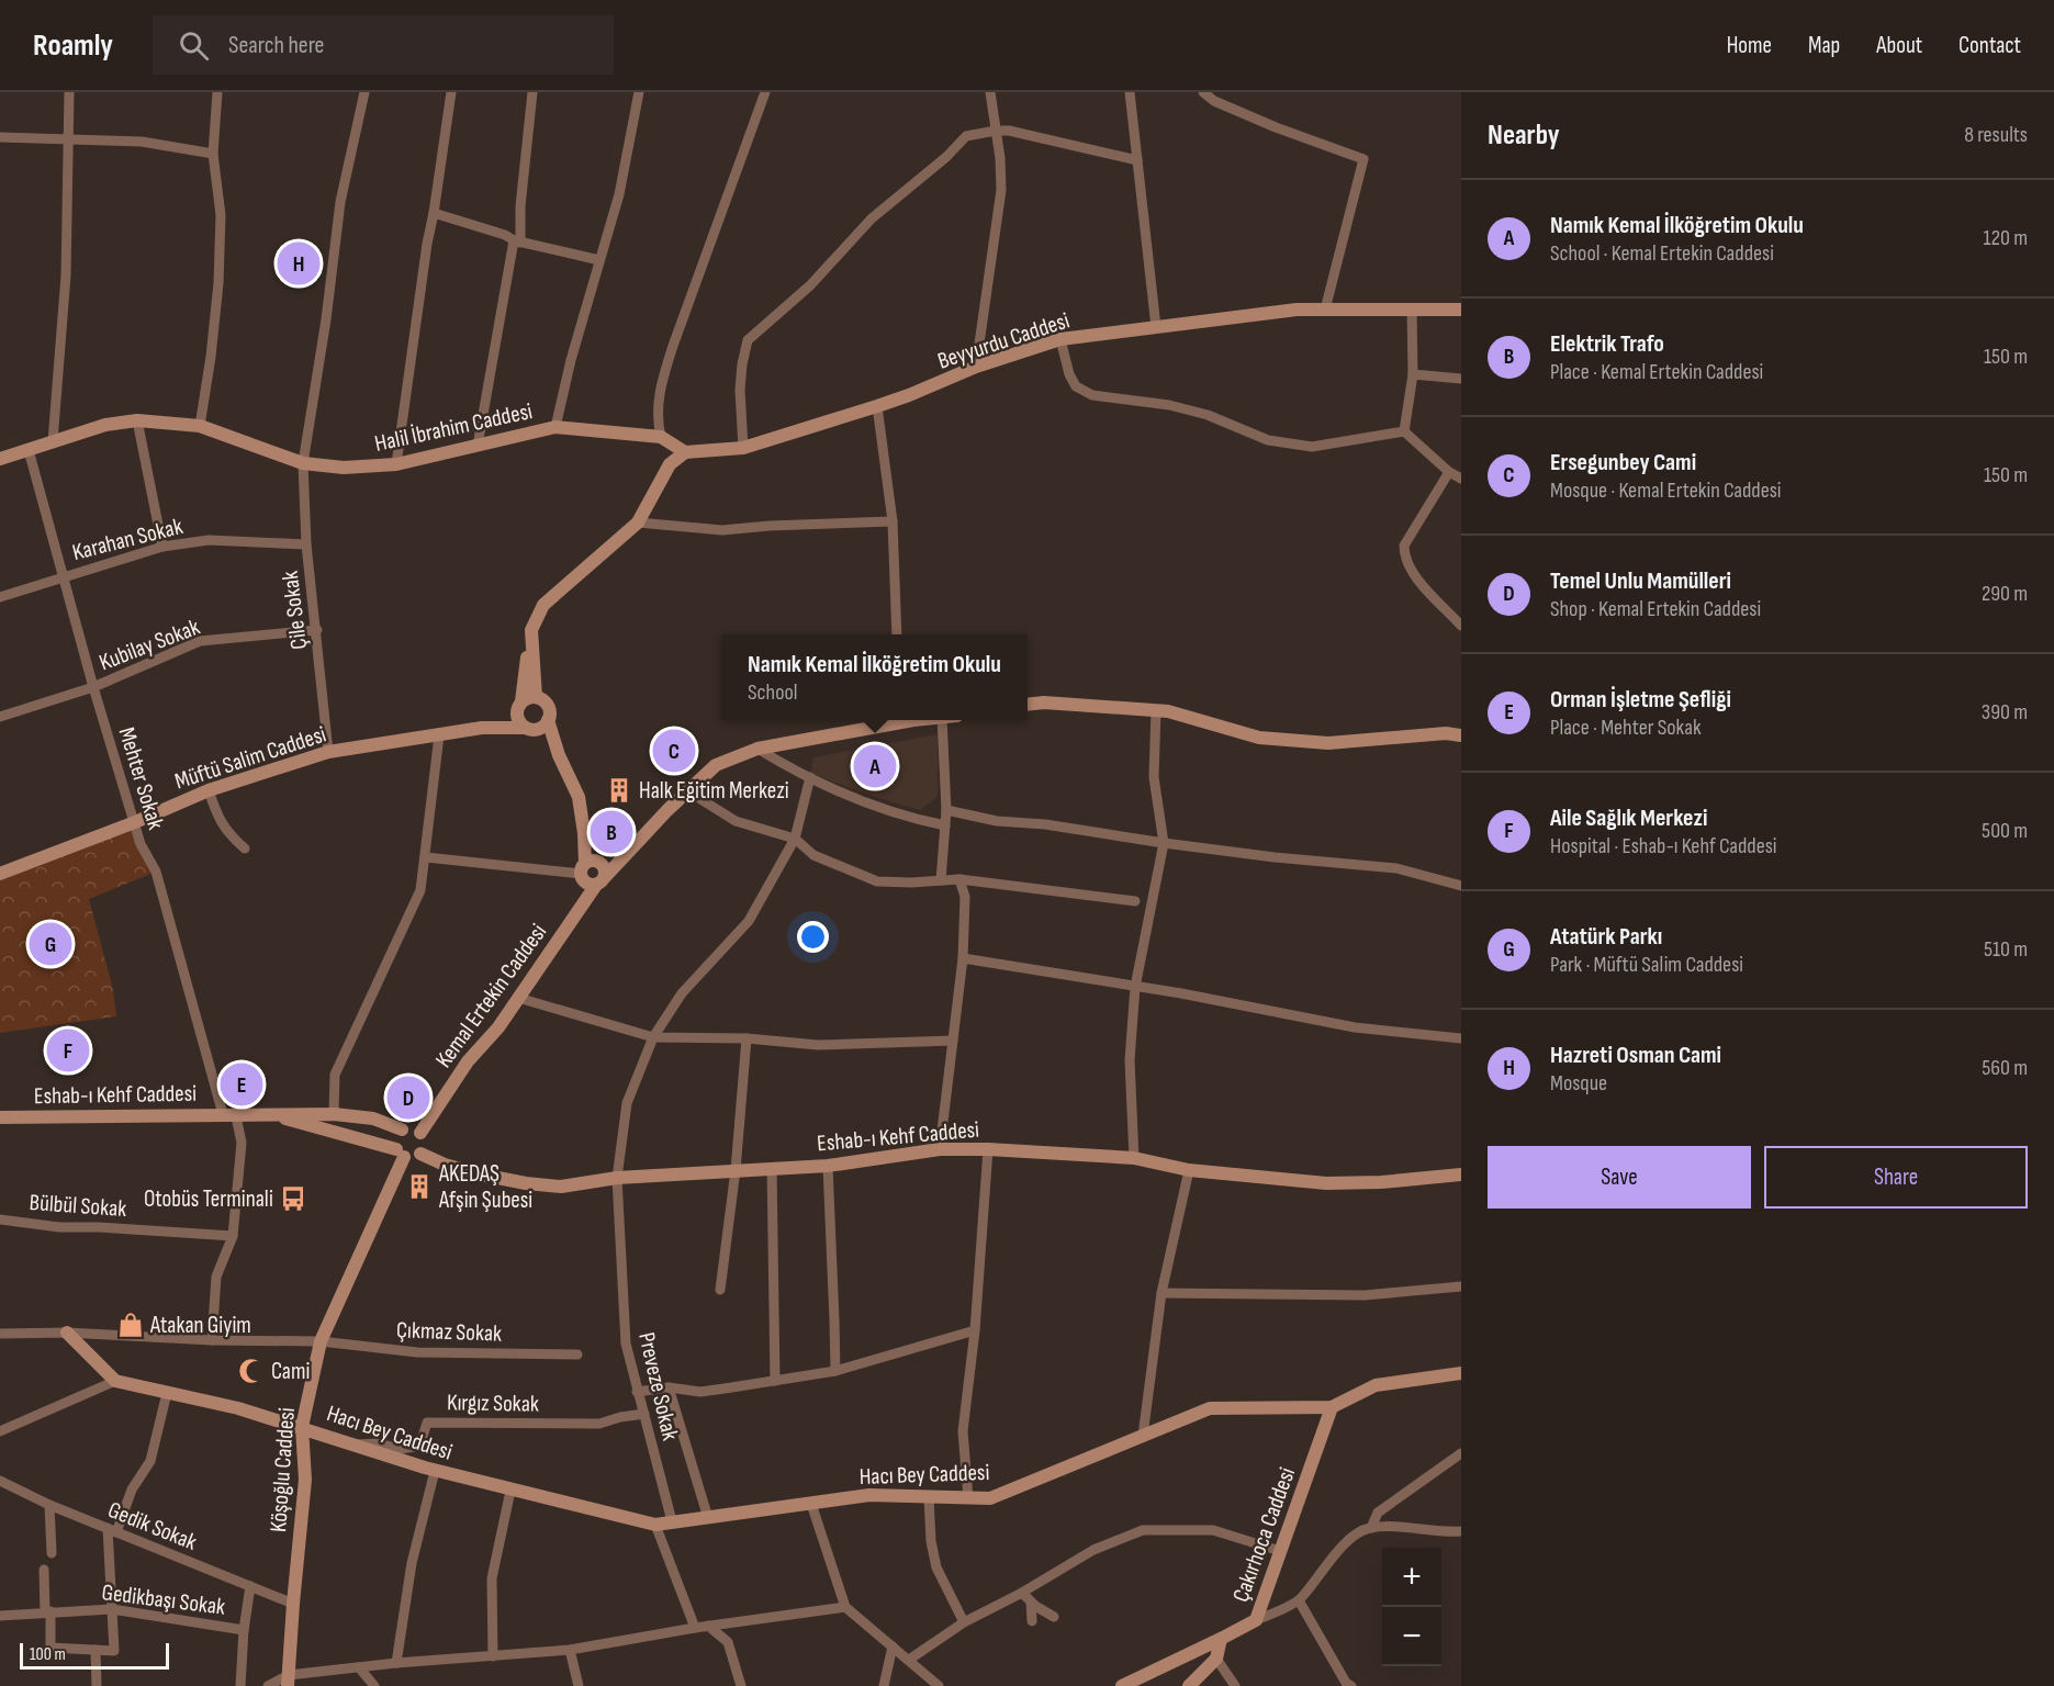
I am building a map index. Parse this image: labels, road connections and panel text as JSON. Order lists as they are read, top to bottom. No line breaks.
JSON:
{"streets":{"street":["Beyyurdu Caddesi","Halil İbrahim Caddesi","Karahan Sokak","Çile Sokak","Kubilay Sokak","Müftü Salim Caddesi","Mehter Sokak","Kemal Ertekin Caddesi","Eshab-ı Kehf Caddesi","Bülbül Sokak","Çıkmaz Sokak","Preveze Sokak","Kırgız Sokak","Hacı Bey Caddesi","Köşoğlu Caddesi","Gedik Sokak","Çakırhoca Caddesi","Gedikbaşı Sokak"]},"crossings":[["Beyyurdu Caddesi","Halil İbrahim Caddesi"],["Halil İbrahim Caddesi","Çile Sokak"],["Halil İbrahim Caddesi","Mehter Sokak"],["Karahan Sokak","Çile Sokak"],["Karahan Sokak","Mehter Sokak"],["Çile Sokak","Kubilay Sokak"],["Çile Sokak","Müftü Salim Caddesi"],["Kubilay Sokak","Mehter Sokak"],["Müftü Salim Caddesi","Mehter Sokak"],["Mehter Sokak","Eshab-ı Kehf Caddesi"],["Mehter Sokak","Bülbül Sokak"],["Mehter Sokak","Çıkmaz Sokak"],["Kemal Ertekin Caddesi","Eshab-ı Kehf Caddesi"],["Kemal Ertekin Caddesi","Köşoğlu Caddesi"],["Eshab-ı Kehf Caddesi","Preveze Sokak"],["Eshab-ı Kehf Caddesi","Köşoğlu Caddesi"],["Çıkmaz Sokak","Köşoğlu Caddesi"],["Preveze Sokak","Kırgız Sokak"],["Preveze Sokak","Hacı Bey Caddesi"],["Kırgız Sokak","Hacı Bey Caddesi"],["Hacı Bey Caddesi","Köşoğlu Caddesi"],["Hacı Bey Caddesi","Çakırhoca Caddesi"],["Köşoğlu Caddesi","Gedik Sokak"]],"places":{"building":["Halk Eğitim Merkezi","AKEDAŞ Afşin Şubesi"],"bus stop":["Otobüs Terminali"],"shop":["Atakan Giyim"],"mosque":["Cami"]},"scale_bar":"100 m","page":{"header":"Roamly","search":"Search here","nav":["Home","Map","About","Contact"],"heading":["Nearby","8 results"],"list":[{"mark":"A","name":"Namık Kemal İlköğretim Okulu","note":"School · Kemal Ertekin Caddesi","value":"120 m"},{"mark":"B","name":"Elektrik Trafo","note":"Place · Kemal Ertekin Caddesi","value":"150 m"},{"mark":"C","name":"Ersegunbey Cami","note":"Mosque · Kemal Ertekin Caddesi","value":"150 m"},{"mark":"D","name":"Temel Unlu Mamülleri","note":"Shop · Kemal Ertekin Caddesi","value":"290 m"},{"mark":"E","name":"Orman İşletme Şefliği","note":"Place · Mehter Sokak","value":"390 m"},{"mark":"F","name":"Aile Sağlık Merkezi","note":"Hospital · Eshab-ı Kehf Caddesi","value":"500 m"},{"mark":"G","name":"Atatürk Parkı","note":"Park · Müftü Salim Caddesi","value":"510 m"},{"mark":"H","name":"Hazreti Osman Cami","note":"Mosque","value":"560 m"}],"pins":["H","C","A","B","G","F","E","D"],"popup":["Namık Kemal İlköğretim Okulu","School"],"buttons":["Save","Share"],"map_buttons":["+","−"],"scale":"100 m"}}
